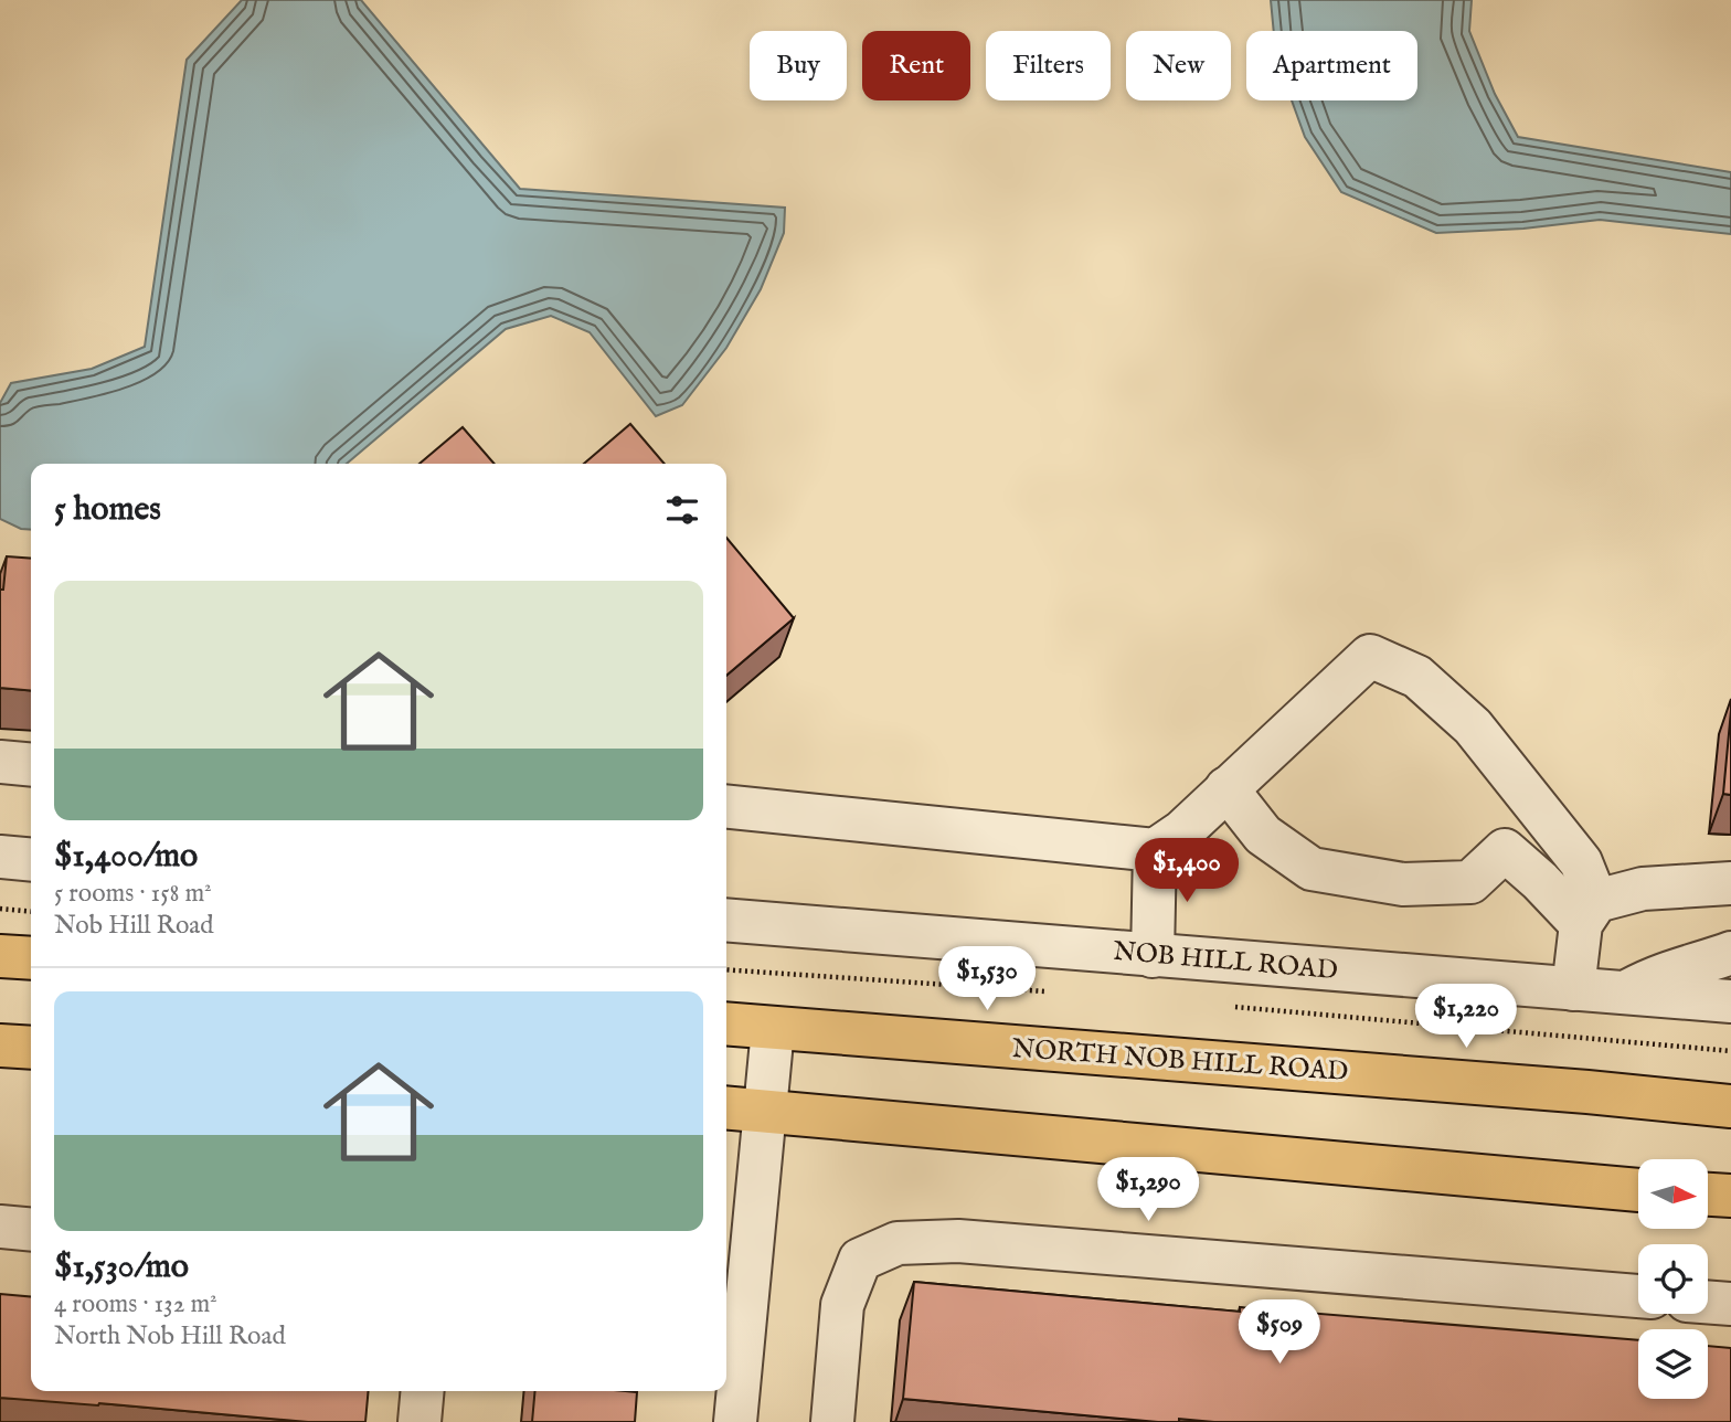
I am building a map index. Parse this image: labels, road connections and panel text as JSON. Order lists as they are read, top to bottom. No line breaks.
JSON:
{"streets":{"main road":["NORTH NOB HILL ROAD"],"street":["NOB HILL ROAD"]},"north":"right","page":{"chip":["Buy","Rent","Filters","New","Apartment"],"heading":"5 homes","list":[{"name":"$1,400/mo","note":"5 rooms · 158 m² · Nob Hill Road"},{"name":"$1,530/mo","note":"4 rooms · 132 m² · North Nob Hill Road"}],"price":["$1,400","$1,530","$1,220","$1,290","$509"]}}
